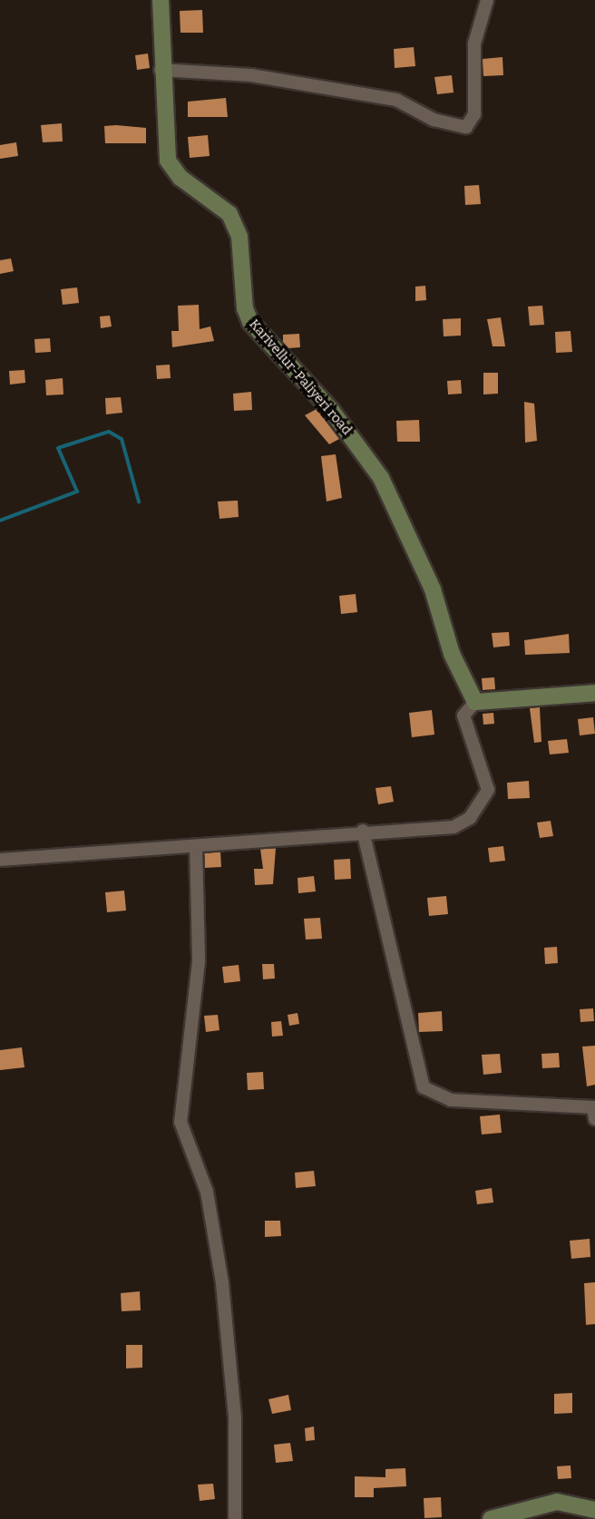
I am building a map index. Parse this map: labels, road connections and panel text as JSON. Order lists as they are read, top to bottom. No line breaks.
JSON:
{"streets":{"main road":["Karivellur-Paliyeri road"]}}
